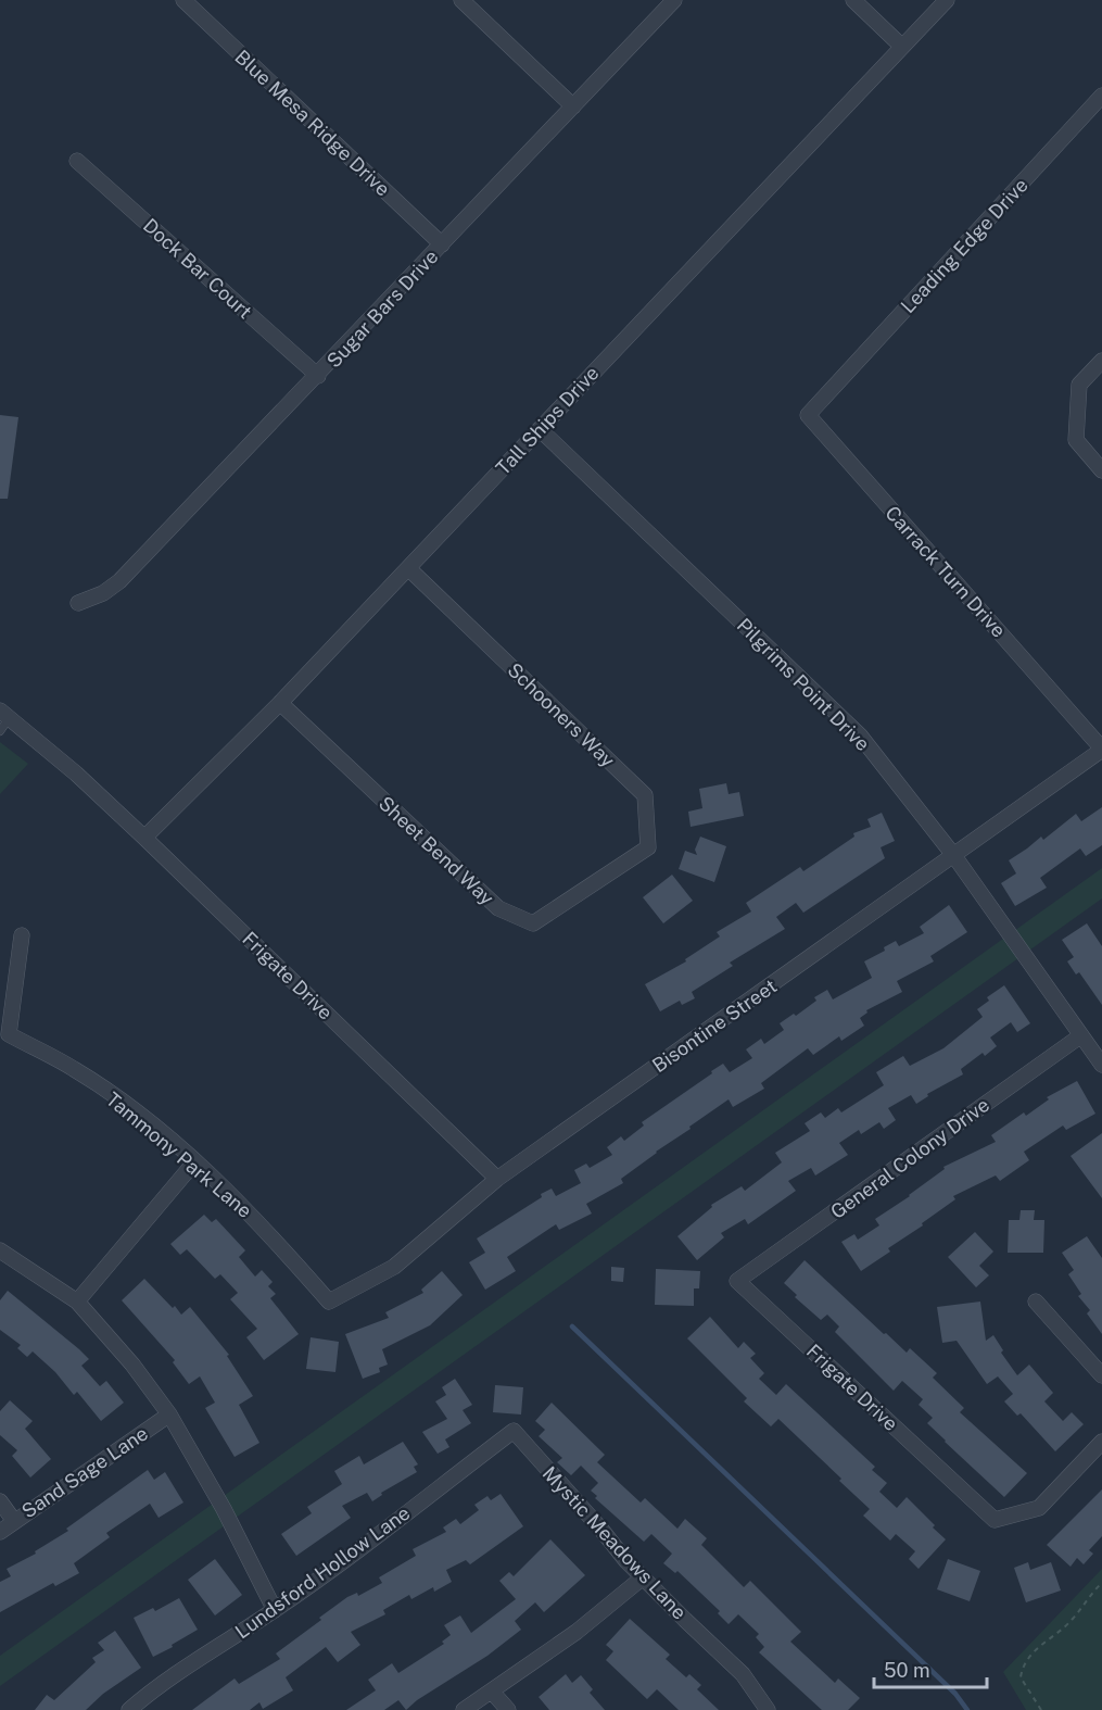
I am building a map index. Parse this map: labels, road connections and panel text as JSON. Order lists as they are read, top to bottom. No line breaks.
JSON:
{"streets":{"street":["Blue Mesa Ridge Drive","Leading Edge Drive","Dock Bar Court","Sugar Bars Drive","Tall Ships Drive","Carrack Turn Drive","Pilgrims Point Drive","Schooners Way","Sheet Bend Way","Frigate Drive","Bisontine Street","Tammony Park Lane","General Colony Drive","Sand Sage Lane","Mystic Meadows Lane","Lundsford Hollow Lane"]},"crossings":[["Blue Mesa Ridge Drive","Sugar Bars Drive"],["Leading Edge Drive","Carrack Turn Drive"],["Dock Bar Court","Sugar Bars Drive"],["Tall Ships Drive","Pilgrims Point Drive"],["Tall Ships Drive","Schooners Way"],["Tall Ships Drive","Sheet Bend Way"],["Tall Ships Drive","Frigate Drive"],["Carrack Turn Drive","Bisontine Street"],["Pilgrims Point Drive","Bisontine Street"],["Pilgrims Point Drive","General Colony Drive"],["Schooners Way","Sheet Bend Way"],["Frigate Drive","Bisontine Street"],["Frigate Drive","General Colony Drive"],["Bisontine Street","Tammony Park Lane"],["Mystic Meadows Lane","Lundsford Hollow Lane"]],"scale_bar":"50 m"}
